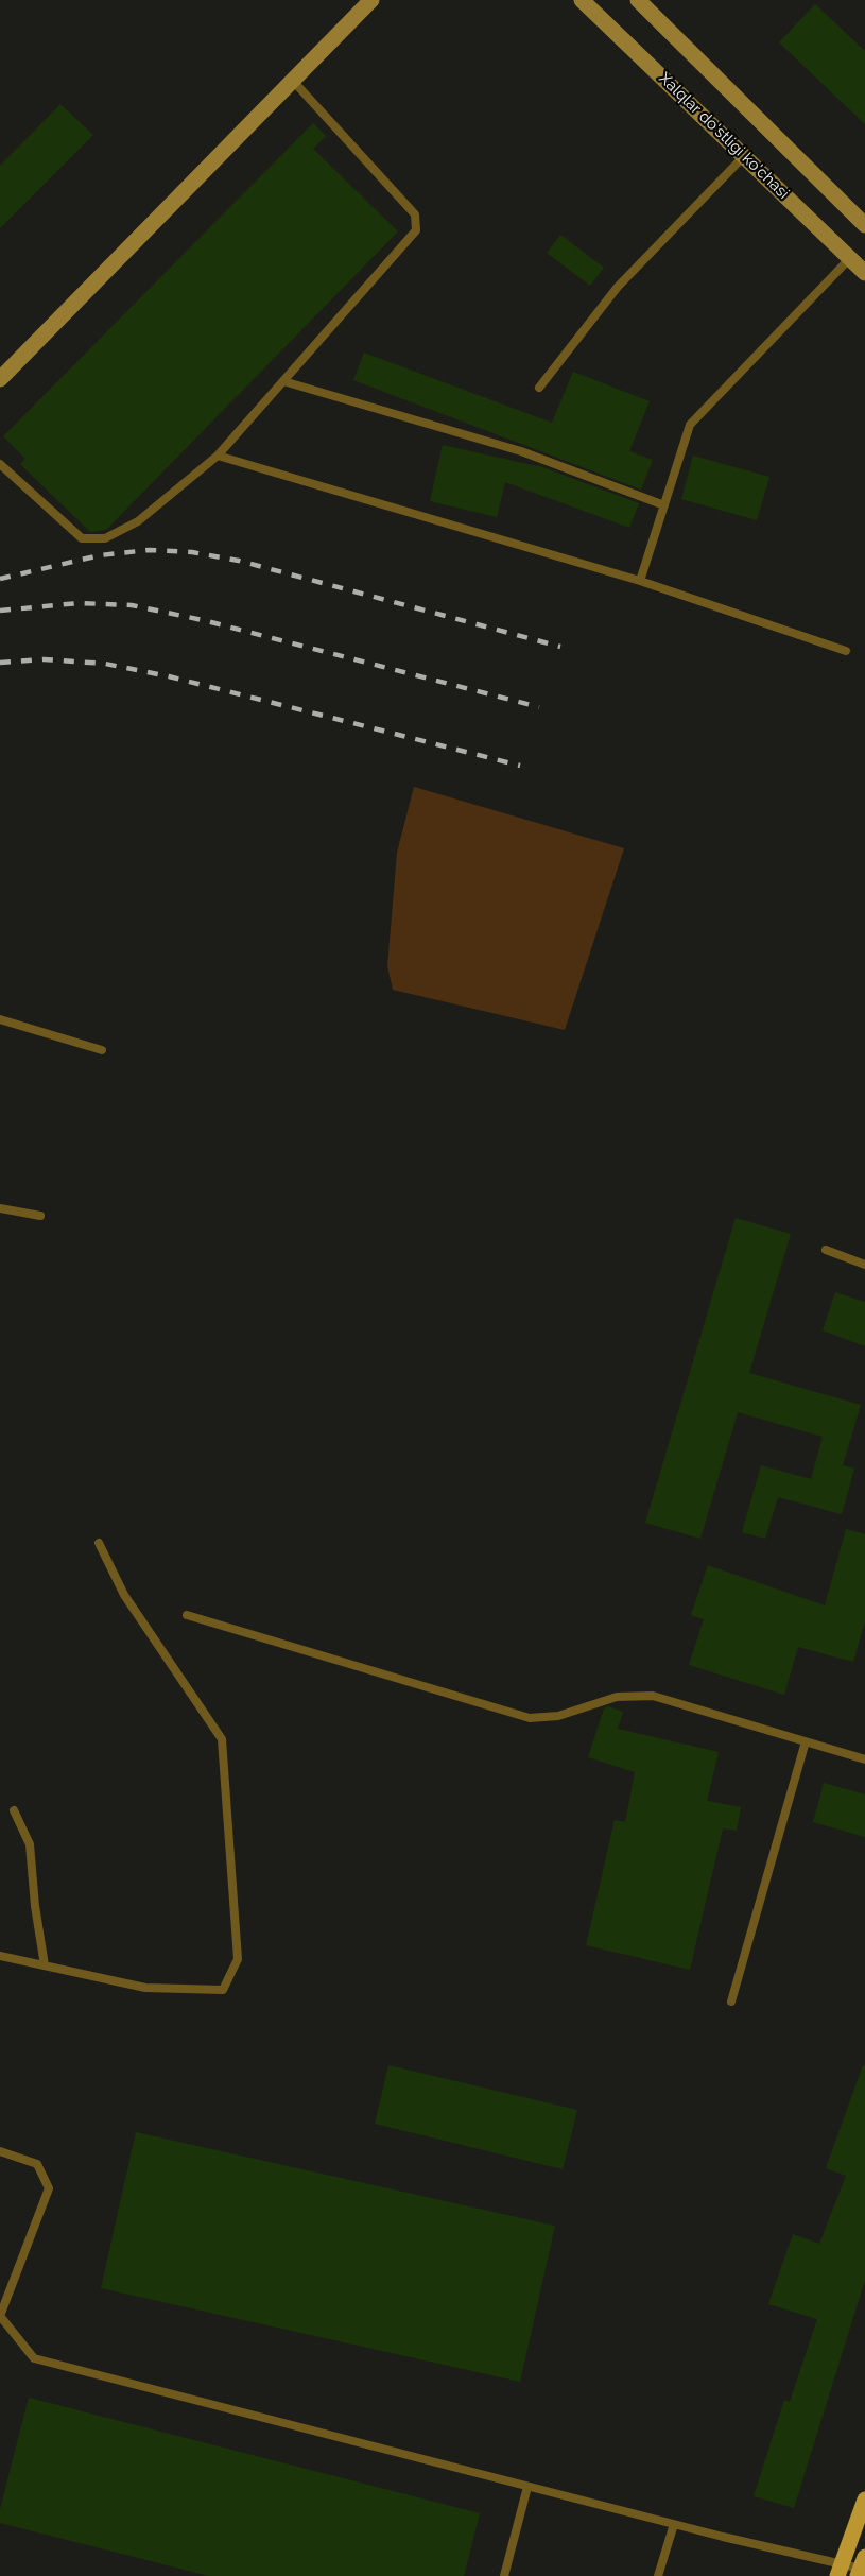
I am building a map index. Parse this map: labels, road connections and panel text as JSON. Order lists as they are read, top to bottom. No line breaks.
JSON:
{"streets":{"main road":["Xalqlar do'stligi ko'chasi"]}}
